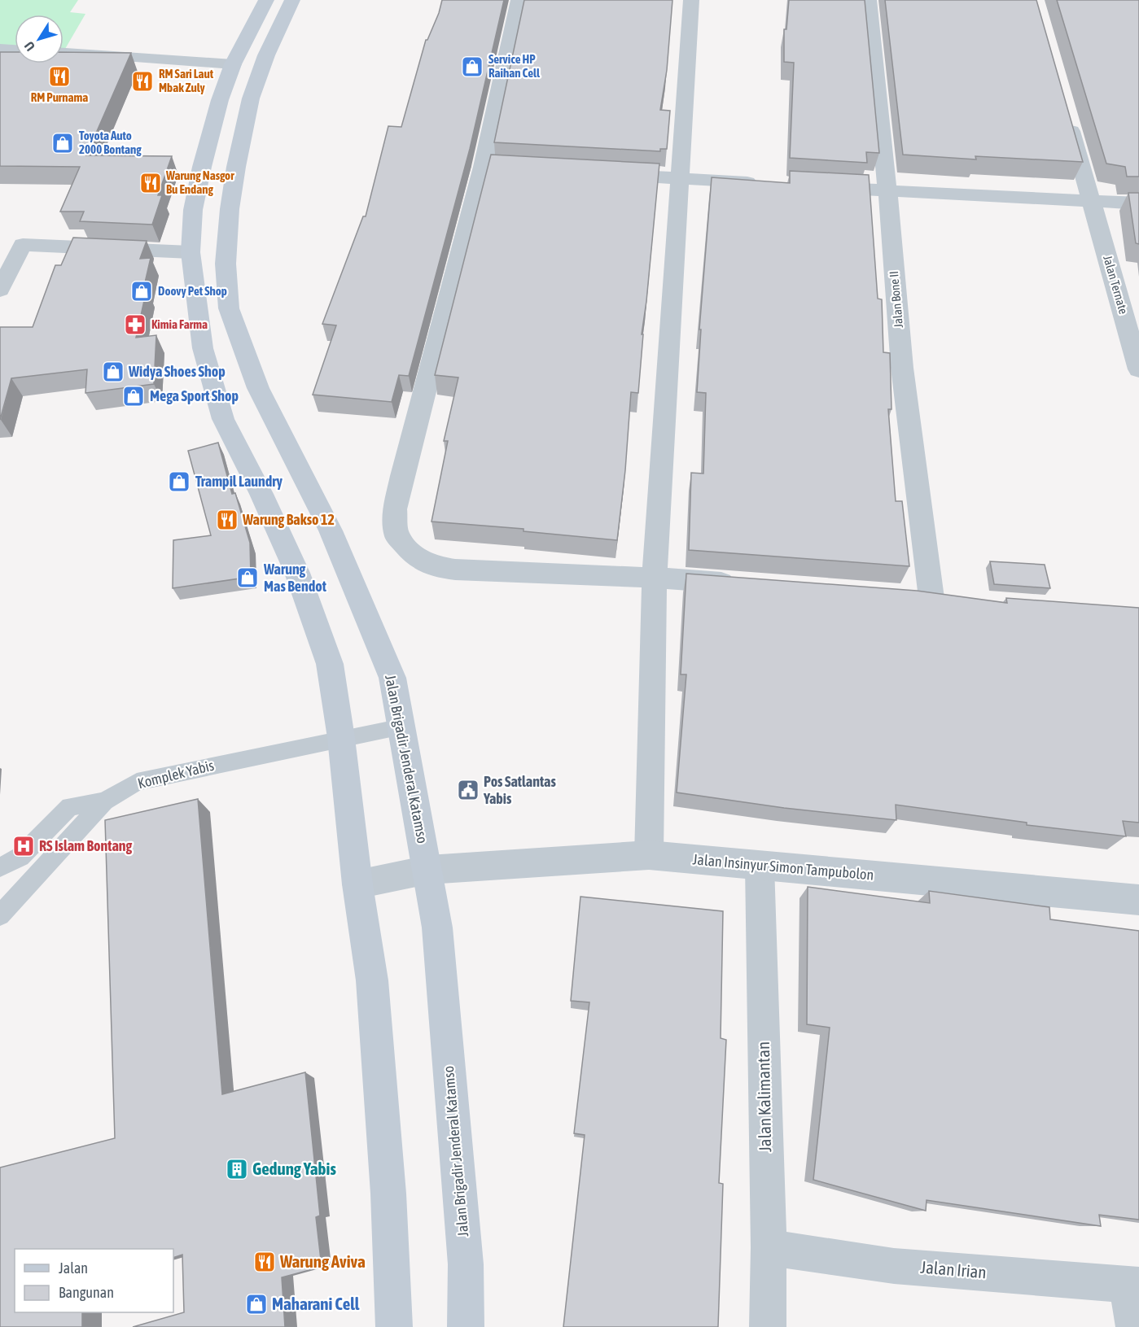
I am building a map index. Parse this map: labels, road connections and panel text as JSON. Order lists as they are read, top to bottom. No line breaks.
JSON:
{"streets":{"main road":["Jalan Brigadir Jenderal Katamso"],"street":["Jalan Ternate","Jalan Bone II","Jalan Insinyur Simon Tampubolon","Jalan Kalimantan","Jalan Irian"],"lane":["Komplek Yabis"]},"crossings":[["Jalan Brigadir Jenderal Katamso","Komplek Yabis"],["Jalan Brigadir Jenderal Katamso","Jalan Insinyur Simon Tampubolon"],["Jalan Insinyur Simon Tampubolon","Jalan Kalimantan"],["Jalan Kalimantan","Jalan Irian"]],"places":{"shop":["Service HP Raihan Cell","Toyota Auto 2000 Bontang","Doovy Pet Shop","Widya Shoes Shop","Mega Sport Shop","Trampil Laundry","Warung Mas Bendot","Maharani Cell"],"restaurant":["RM Purnama","RM Sari Laut Mbak Zuly","Warung Nasgor Bu Endang","Warung Bakso 12","Warung Aviva"],"pharmacy":["Kimia Farma"],"public building":["Pos Satlantas Yabis"],"hospital":["RS Islam Bontang"],"building":["Gedung Yabis"]},"legend":["Jalan","Bangunan"],"north":"bottom left"}
